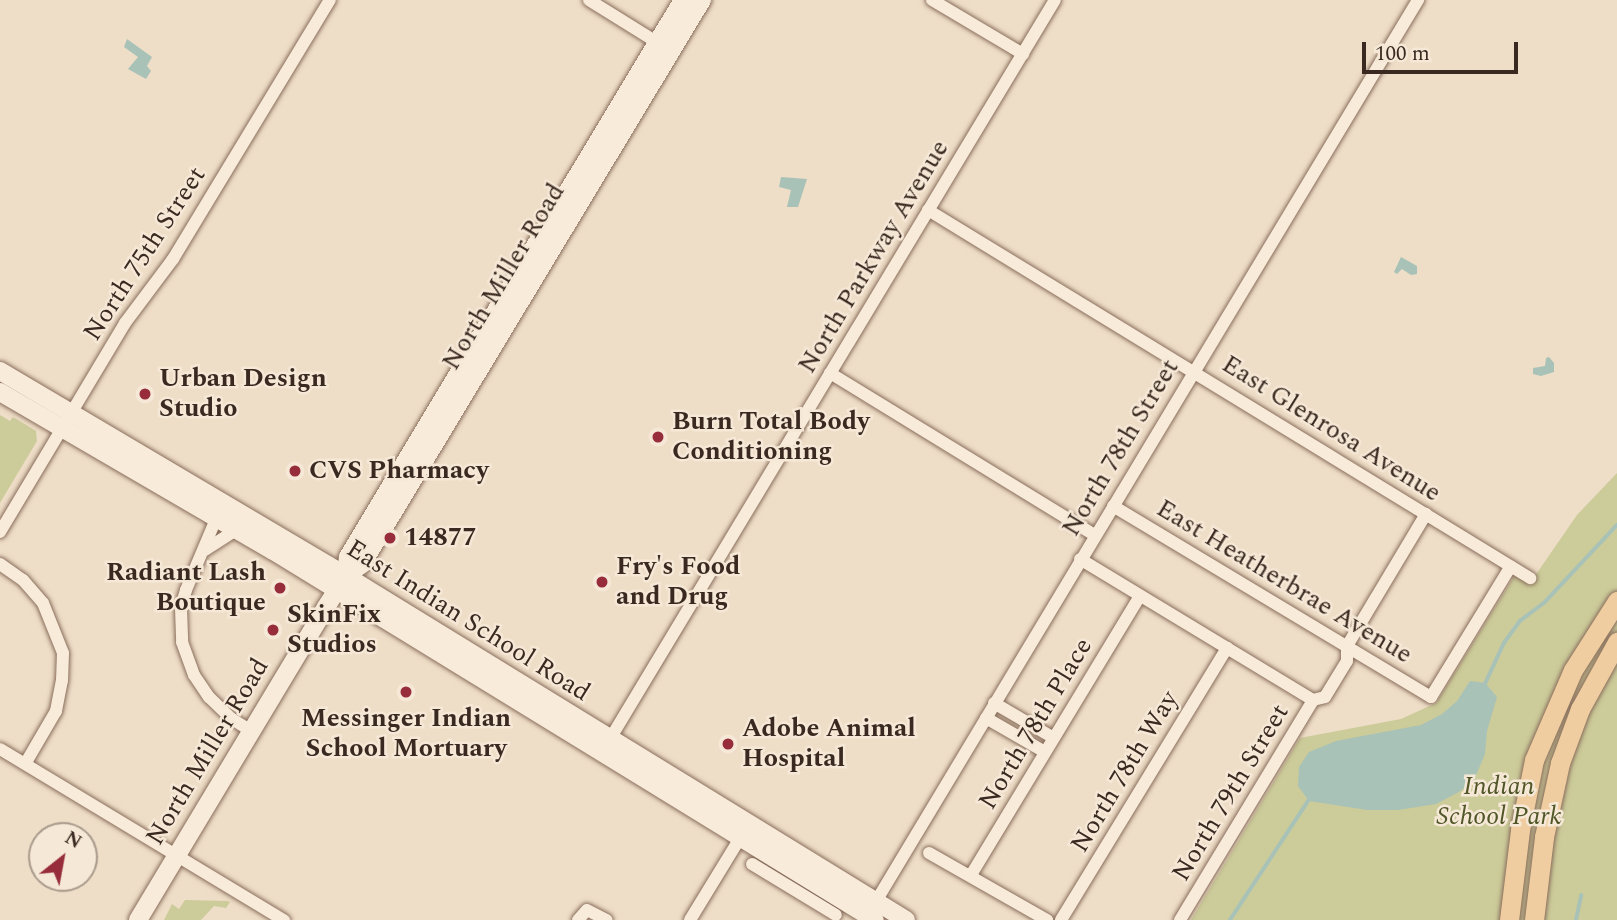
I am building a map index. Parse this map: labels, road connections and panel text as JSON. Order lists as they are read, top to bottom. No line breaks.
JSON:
{"streets":{"main road":["North Miller Road","East Indian School Road"],"street":["North 75th Street","North Parkway Avenue","East Glenrosa Avenue","North 78th Street","East Heatherbrae Avenue","North 78th Place","North 78th Way","North 79th Street"]},"crossings":[["North 75th Street","East Indian School Road"],["North Parkway Avenue","East Glenrosa Avenue"],["North Parkway Avenue","East Indian School Road"],["North Miller Road","East Indian School Road"],["East Glenrosa Avenue","North 78th Street"],["East Glenrosa Avenue","East Heatherbrae Avenue"],["East Glenrosa Avenue","North 79th Street"],["North 78th Street","East Heatherbrae Avenue"],["North 78th Street","East Indian School Road"],["East Heatherbrae Avenue","North 79th Street"]],"parks":["Indian School Park"],"places":["Urban Design Studio","Burn Total Body Conditioning","CVS Pharmacy","14877","Fry's Food and Drug","Radiant Lash Boutique","SkinFix Studios","Messinger Indian School Mortuary","Adobe Animal Hospital"],"scale_bar":"100 m","north":"top right"}
